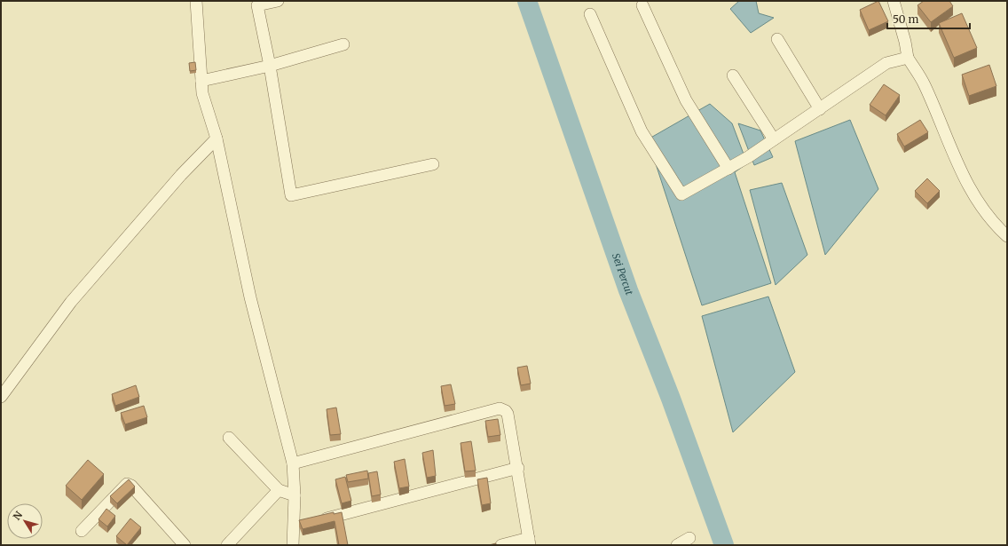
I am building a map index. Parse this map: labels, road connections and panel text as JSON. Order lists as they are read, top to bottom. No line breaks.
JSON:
{"water":["Sei Percut"],"scale_bar":"50 m","north":"top left"}
